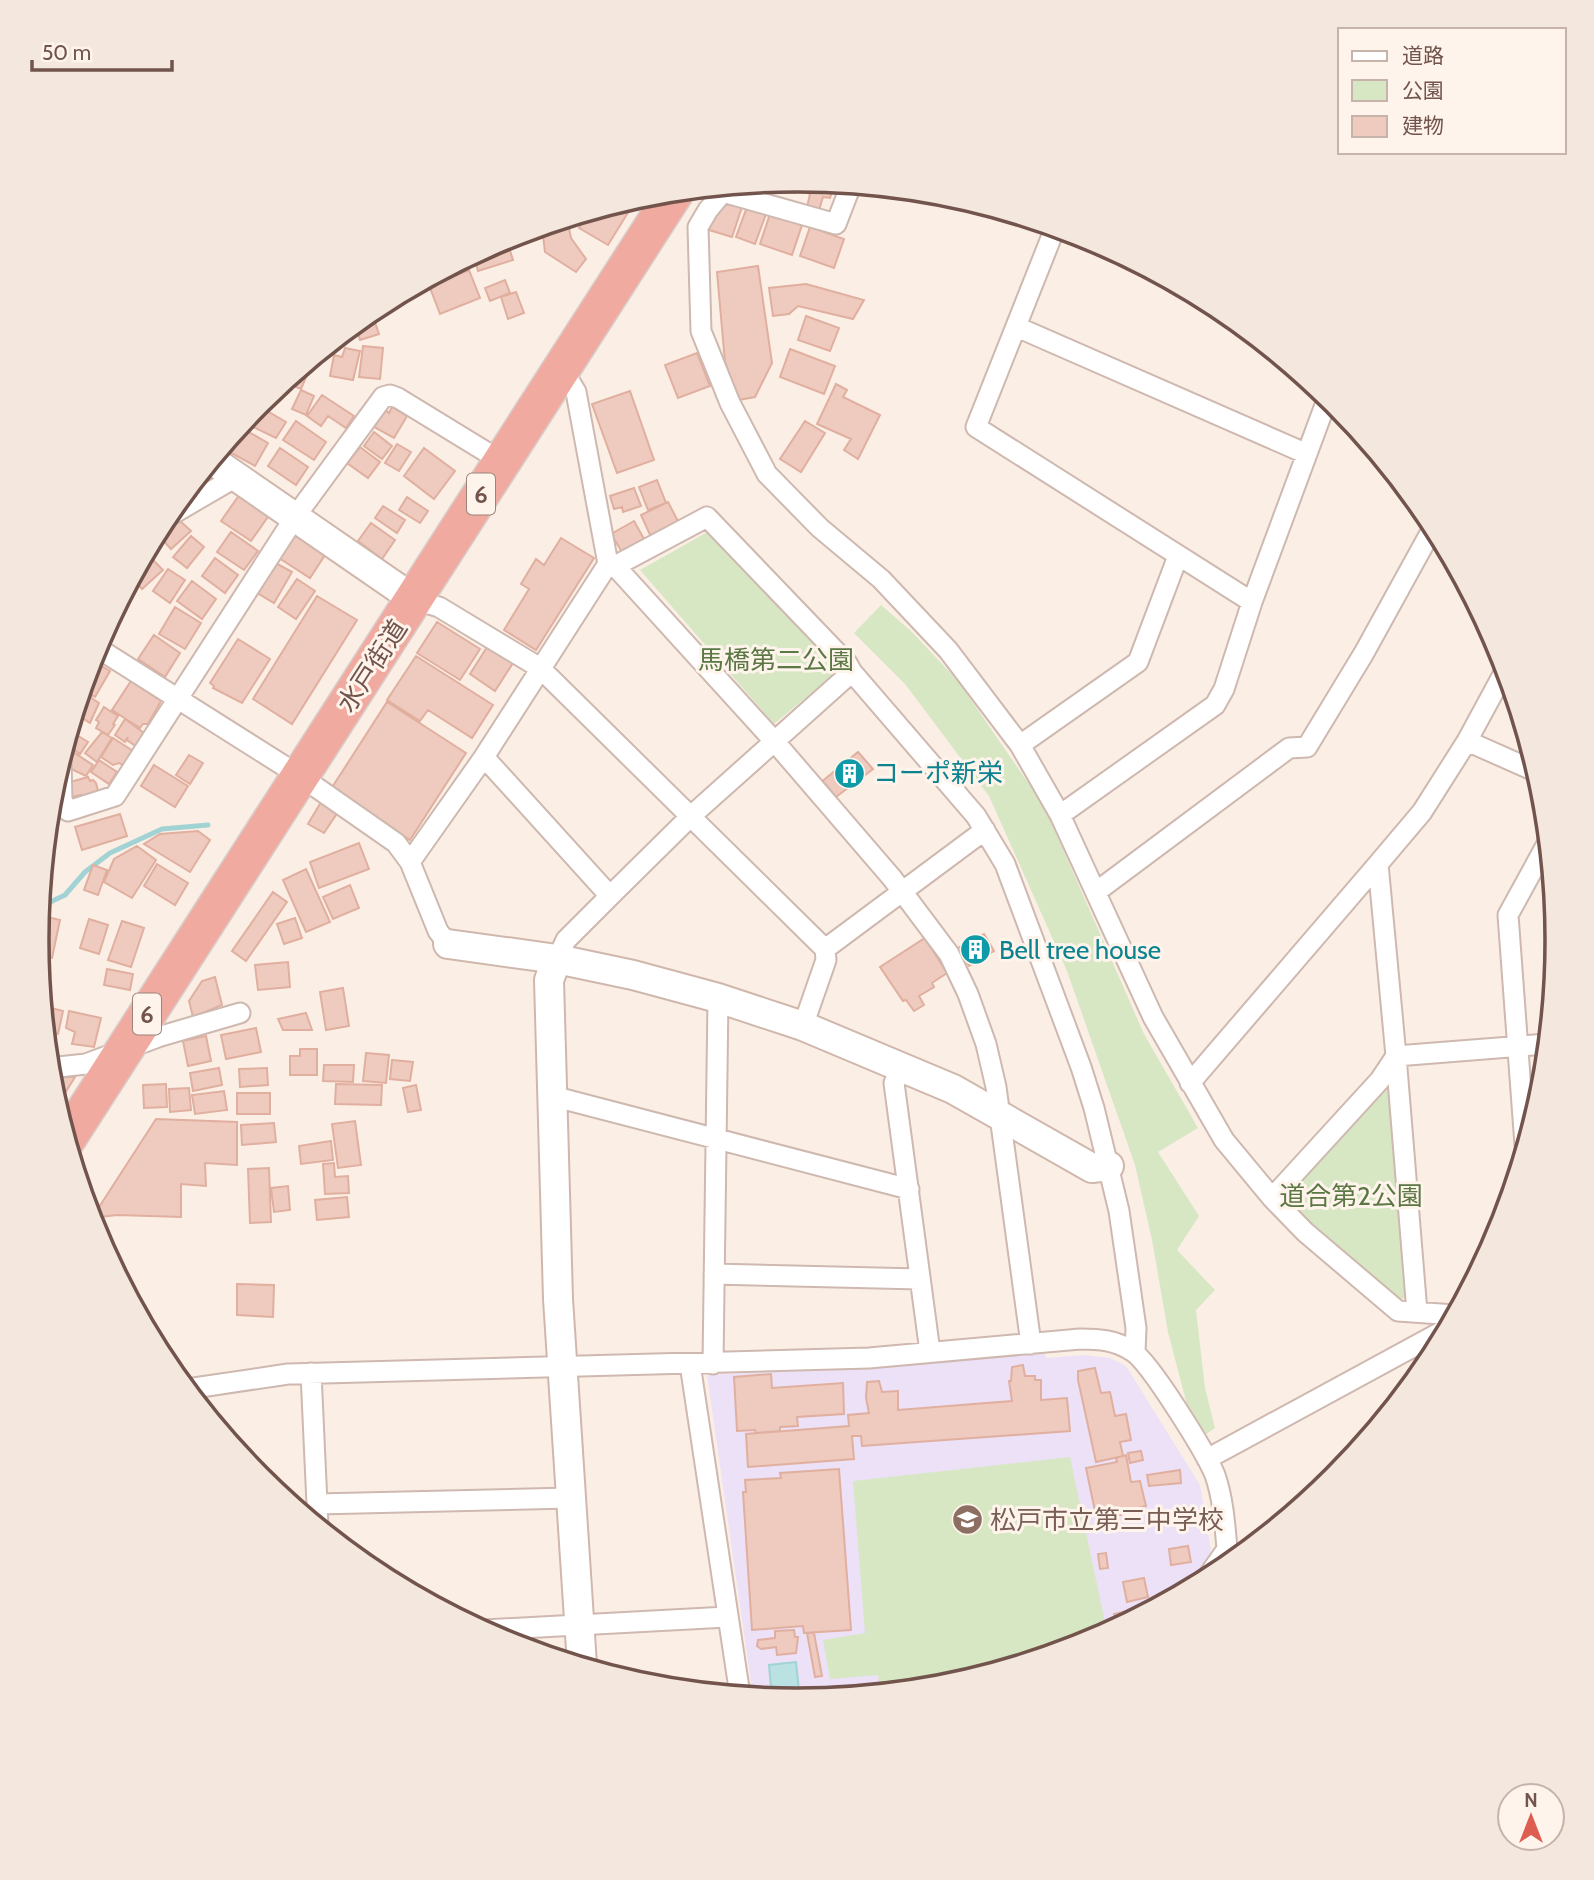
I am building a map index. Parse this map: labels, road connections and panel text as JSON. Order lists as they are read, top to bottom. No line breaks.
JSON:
{"streets":{"highway":["6","水戸街道"]},"parks":["馬橋第二公園","道合第2公園"],"places":{"building":["コーポ新栄","Bell tree house"],"school or university":["松戸市立第三中学校"]},"legend":["道路","公園","建物"],"scale_bar":"50 m","north":"top"}
